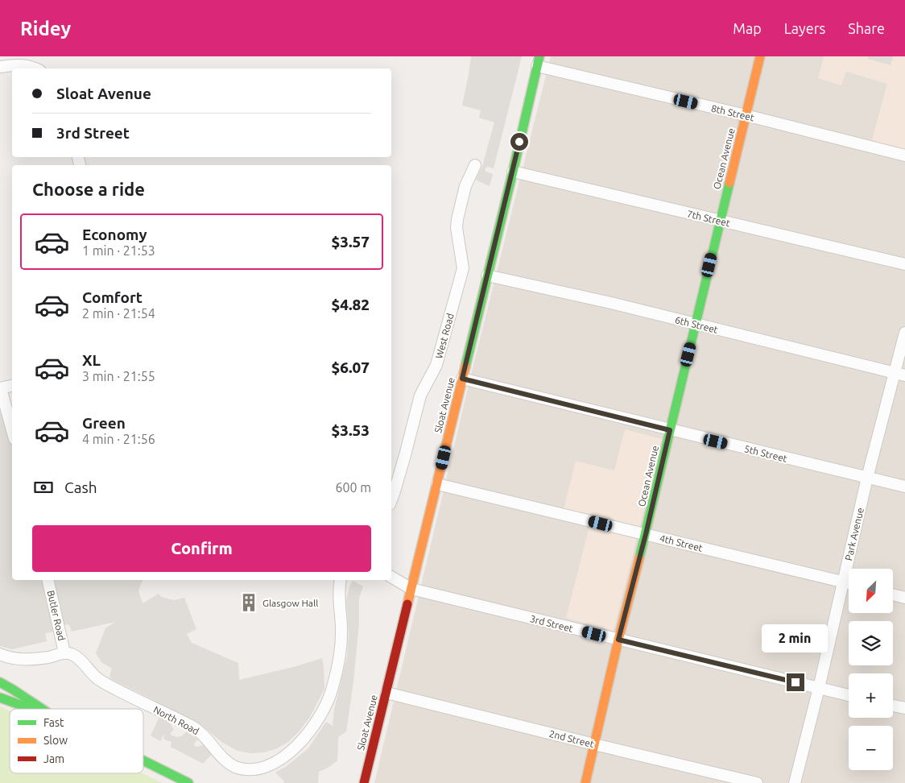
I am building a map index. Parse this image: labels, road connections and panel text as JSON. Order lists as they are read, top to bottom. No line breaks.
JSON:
{"streets":{"street":["8th Street","Ocean Avenue","7th Street","6th Street","West Road","Sloat Avenue","5th Street","Park Avenue","4th Street","Butler Road","3rd Street","North Road","2nd Street"]},"crossings":[["8th Street","Ocean Avenue"],["8th Street","Sloat Avenue"],["Ocean Avenue","7th Street"],["Ocean Avenue","6th Street"],["Ocean Avenue","5th Street"],["Ocean Avenue","4th Street"],["Ocean Avenue","3rd Street"],["Ocean Avenue","2nd Street"],["7th Street","Sloat Avenue"],["6th Street","Sloat Avenue"],["6th Street","Park Avenue"],["Sloat Avenue","5th Street"],["Sloat Avenue","4th Street"],["Sloat Avenue","3rd Street"],["Sloat Avenue","2nd Street"],["5th Street","Park Avenue"],["Park Avenue","4th Street"],["Park Avenue","3rd Street"],["Butler Road","North Road"]],"places":{"building":["Glasgow Hall"]},"legend":["Fast","Slow","Jam"],"north":"bottom left","page":{"header":"Ridey","nav":["Map","Layers","Share"],"banner":["Sloat Avenue","3rd Street"],"heading":"Choose a ride","list":[{"name":"Economy","note":"1 min · 21:53","value":"$3.57"},{"name":"Comfort","note":"2 min · 21:54","value":"$4.82"},{"name":"XL","note":"3 min · 21:55","value":"$6.07"},{"name":"Green","note":"4 min · 21:56","value":"$3.53"}],"pay":["Cash","600 m"],"buttons":"Confirm","map_buttons":["+","−"],"bubble":"2 min"}}
